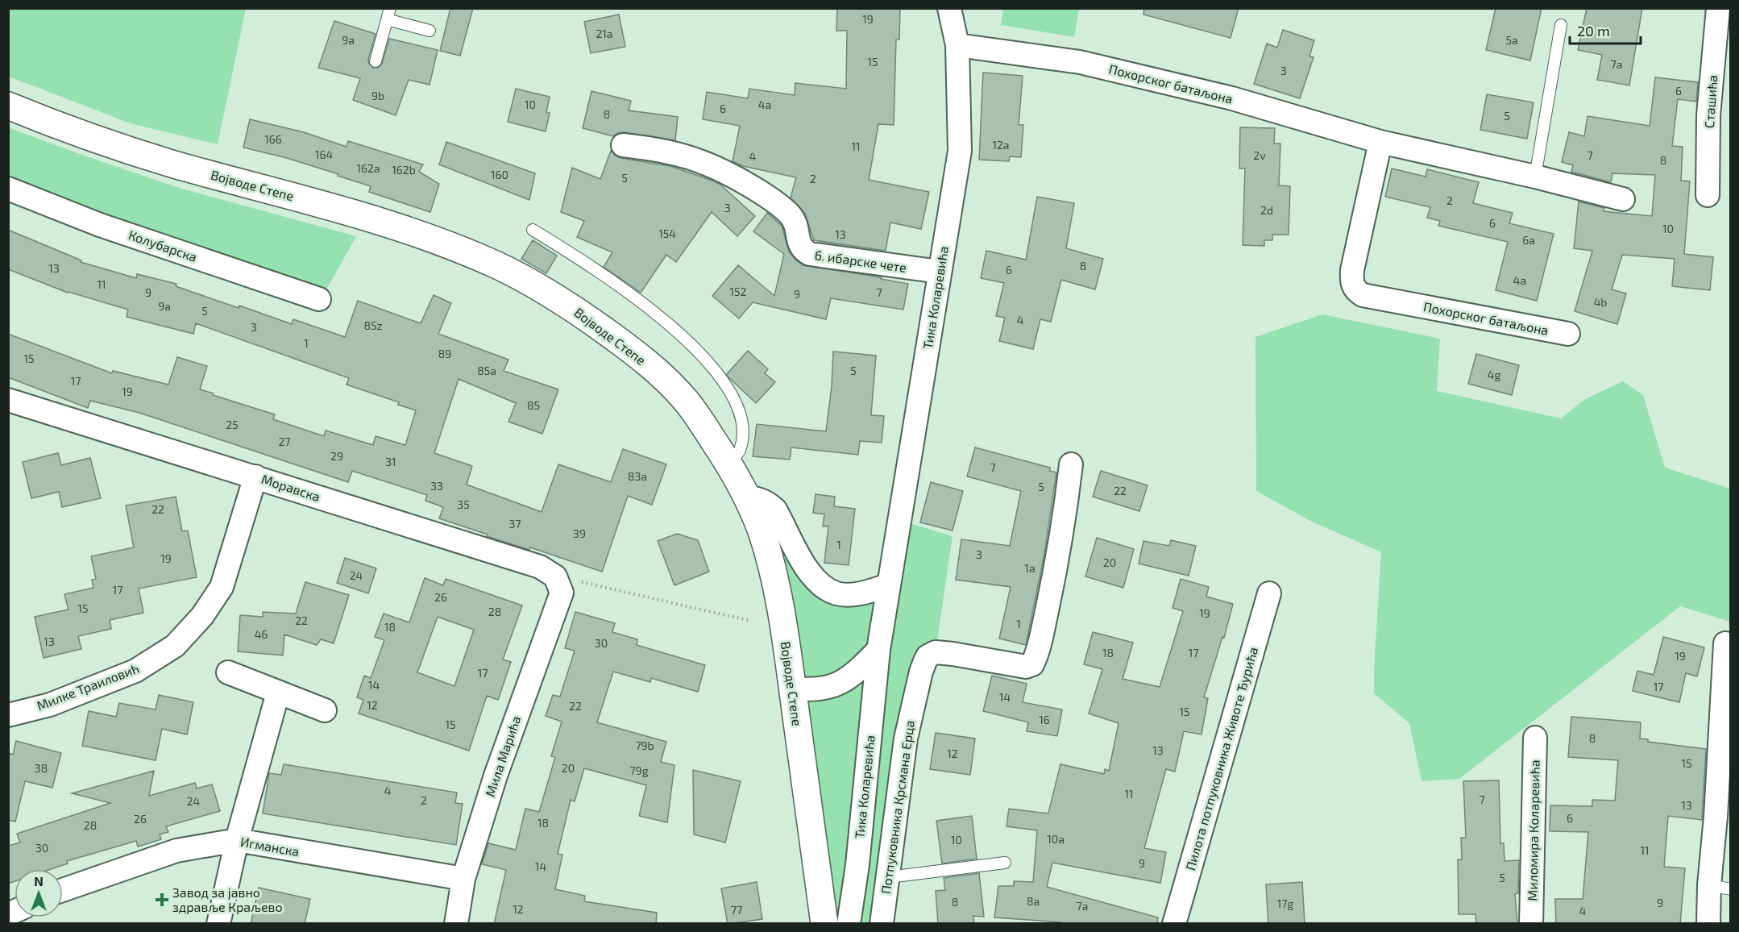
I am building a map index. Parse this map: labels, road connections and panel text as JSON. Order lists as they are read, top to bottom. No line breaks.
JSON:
{"streets":{"street":["Похорског батаљона","Сташића","Војводе Степе","Колубарска","6. ибарске чете","Тика Коларевића","Моравска","Милке Траиловић","Мила Марића","Пилота потпуковника Животе Ђурића","Потпуковника Крсмана Ерца","Миломира Коларевића","Игманска"]},"crossings":[["Похорског батаљона","Тика Коларевића"],["6. ибарске чете","Тика Коларевића"],["Моравска","Милке Траиловић"],["Моравска","Мила Марића"],["Мила Марића","Игманска"]],"places":{"health":["Завод за јавно здравље Краљево"]},"house_numbers":["19","21a","9a","5a","15","7a","3","6","9b","10","4a","6","8","5","166","12a","11","164","2v","7","4","8","162a","162b","160","5","2","2","3","2d","6","10","154","13","6a","8","13","6","4a","11","152","9","7","9","4b","9a","5","4","85z","3","1","89","15","85a","5","4g","17","19","85","25","27","29","31","7","83a","33","5","22","35","22","37","39","1","3","19","20","1a","24","17","26","15","28","19","22","1","18","46","13","30","18","17","19","17","14","17","14","12","22","15","16","15","8","79b","13","12","15","38","20","79g","4","11","7","2","24","13","6","26","18","28","10a","10","30","11","9","14","5","8a","8","9","17g","7a","12","77","4"],"scale_bar":"20 m","north":"top"}
